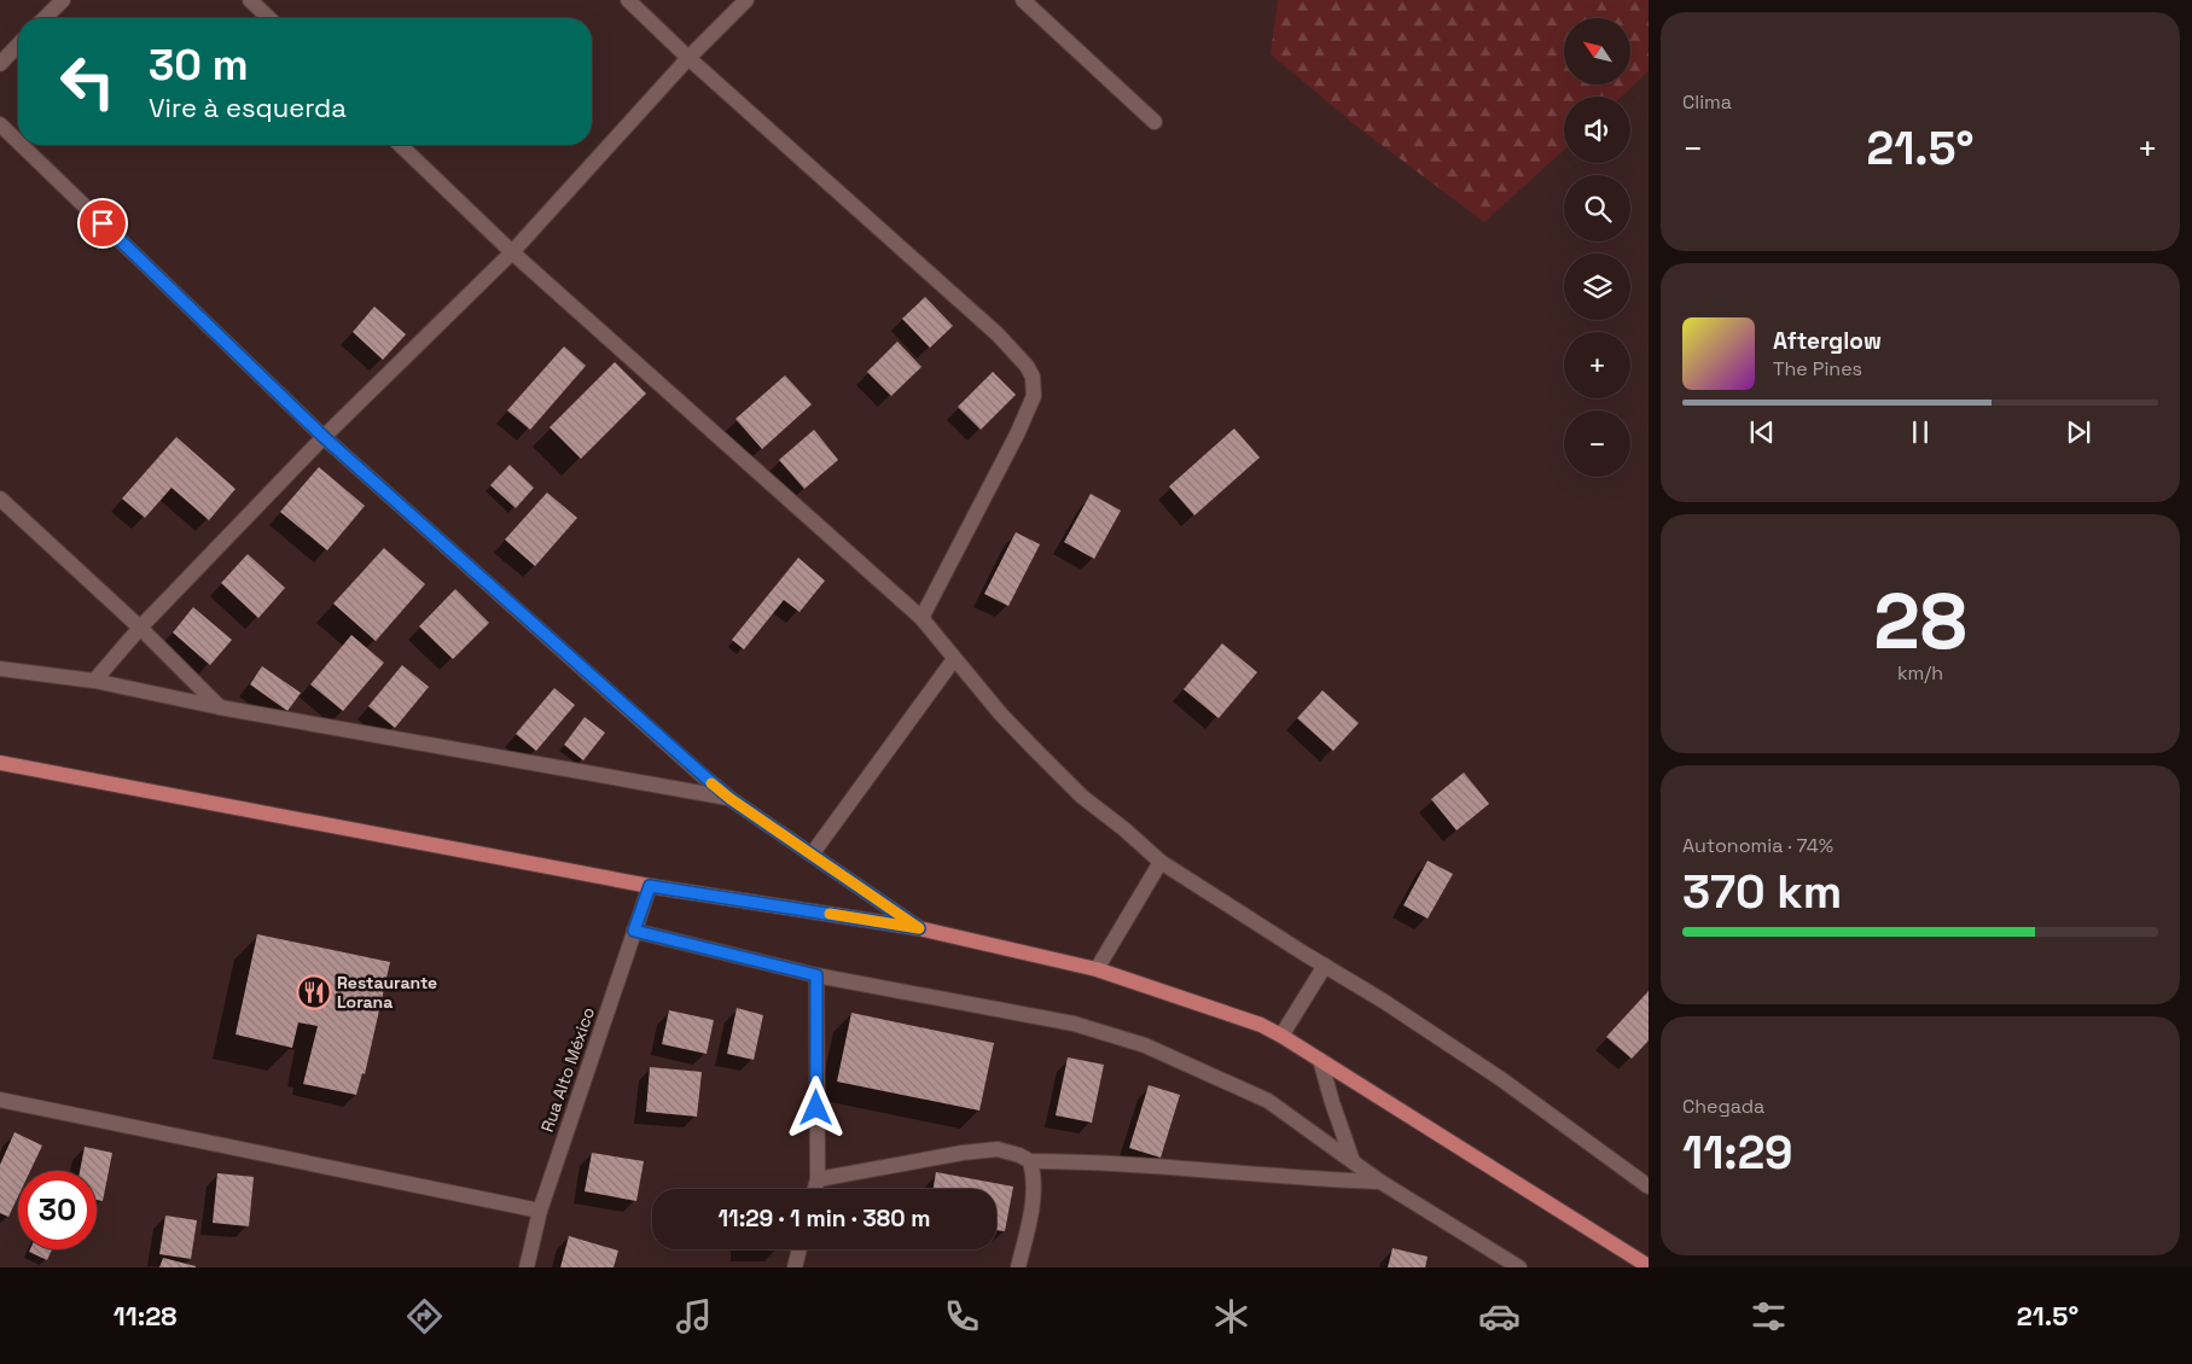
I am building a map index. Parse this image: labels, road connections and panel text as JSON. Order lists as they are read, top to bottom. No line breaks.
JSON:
{"streets":{"street":["Rua Alto México"]},"places":{"restaurant":["Restaurante Lorana"]},"north":"top left","page":{"tile":["Clima",["28","km/h"],["Autonomia · 74%","370 km"],["Chegada","11:29"]],"map_buttons":["+","−"],"turn":["30 m","Vire à esquerda"],"heat":["−","21.5°","+"],"song":["Afterglow","The Pines"],"limit":"30","trip":"11:29 · 1 min · 380 m","tabs":["11:28","21.5°"]}}
